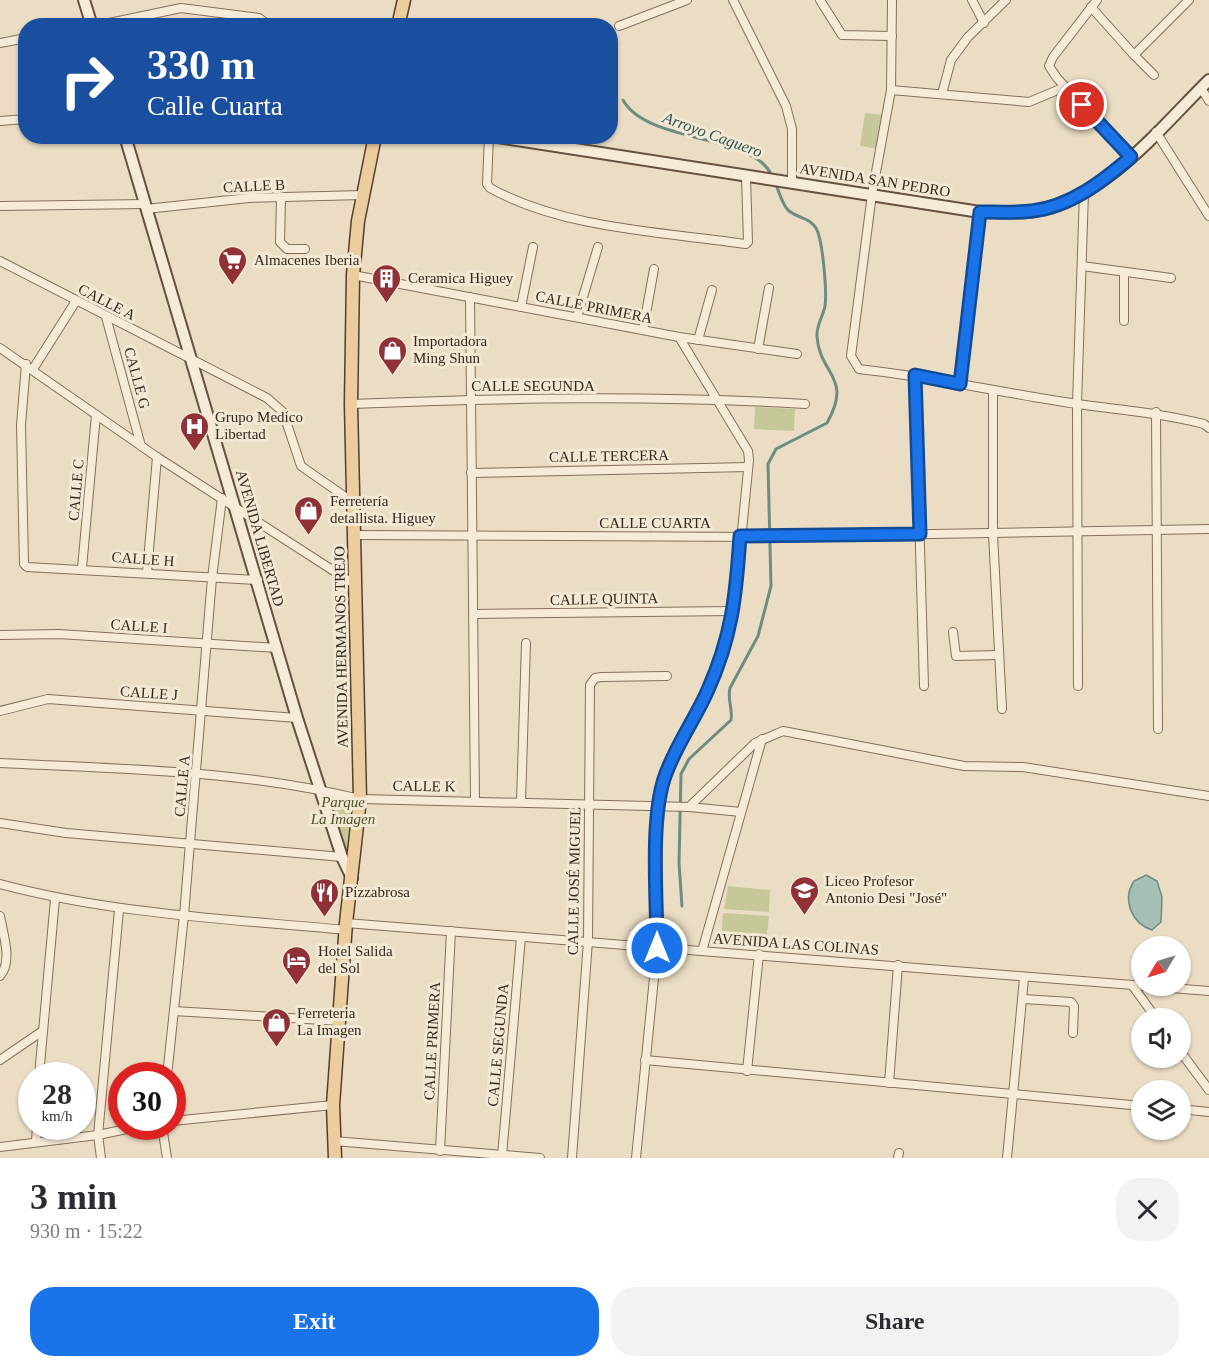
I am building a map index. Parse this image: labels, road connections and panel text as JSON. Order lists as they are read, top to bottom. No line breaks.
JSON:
{"streets":{"main road":["AVENIDA HERMANOS TREJO"],"street":["AVENIDA SAN PEDRO","CALLE B","CALLE A","CALLE PRIMERA","CALLE G","CALLE SEGUNDA","CALLE TERCERA","CALLE C","CALLE CUARTA","AVENIDA LIBERTAD","CALLE H","CALLE QUINTA","CALLE I","CALLE J","CALLE K","CALLE JOSÉ MIGUEL","AVENIDA LAS COLINAS"]},"crossings":[["CALLE B","AVENIDA LIBERTAD"],["CALLE B","AVENIDA HERMANOS TREJO"],["CALLE A","CALLE G"],["CALLE A","AVENIDA LIBERTAD"],["CALLE A","CALLE H"],["CALLE A","CALLE I"],["CALLE A","AVENIDA HERMANOS TREJO"],["CALLE A","CALLE J"],["CALLE A","CALLE K"],["CALLE A","AVENIDA LAS COLINAS"],["CALLE PRIMERA","AVENIDA HERMANOS TREJO"],["CALLE PRIMERA","AVENIDA LAS COLINAS"],["CALLE SEGUNDA","AVENIDA HERMANOS TREJO"],["CALLE SEGUNDA","AVENIDA LAS COLINAS"],["CALLE C","CALLE H"],["CALLE CUARTA","AVENIDA HERMANOS TREJO"],["AVENIDA LIBERTAD","CALLE H"],["AVENIDA LIBERTAD","CALLE I"],["AVENIDA LIBERTAD","AVENIDA HERMANOS TREJO"],["AVENIDA LIBERTAD","CALLE J"],["AVENIDA LIBERTAD","CALLE K"],["AVENIDA HERMANOS TREJO","CALLE K"],["AVENIDA HERMANOS TREJO","AVENIDA LAS COLINAS"],["CALLE K","CALLE JOSÉ MIGUEL"],["CALLE JOSÉ MIGUEL","AVENIDA LAS COLINAS"]],"water":["Arroyo Caguero"],"parks":["Parque La Imagen"],"places":{"supermarket":["Almacenes Iberia"],"building":["Ceramica Higuey"],"shop":["Importadora Ming Shun","Ferretería detallista. Higuey","Ferreteria La Imagen"],"hospital":["Grupo Medico Libertad"],"school or university":["Liceo Profesor Antonio Desi \"José\""],"restaurant":["Pizzabrosa"],"hotel":["Hotel Salida del Sol"]},"north":"bottom left","page":{"turn":["330 m","Calle Cuarta"],"speed":"28 km/h","limit":"30","heading":["3 min","930 m · 15:22"],"buttons":["Exit","Share"]}}
